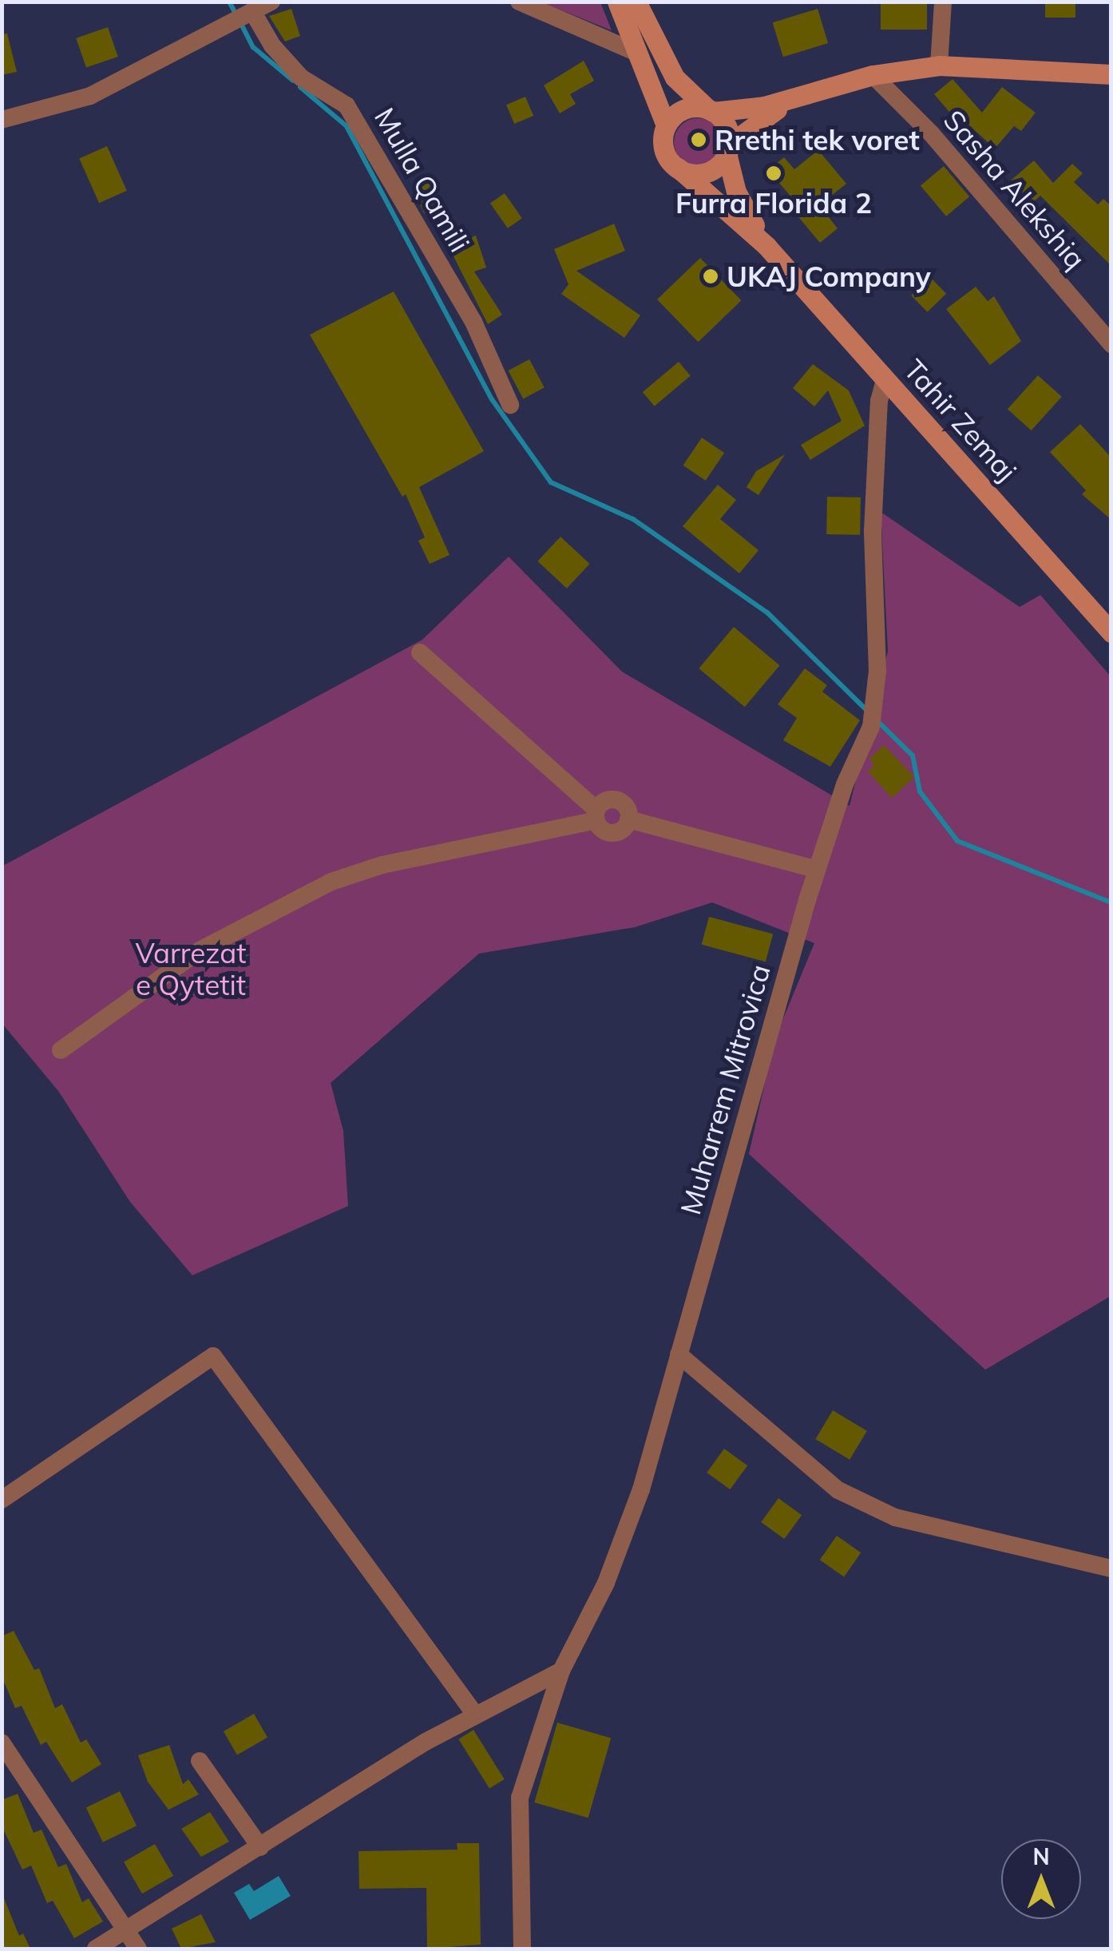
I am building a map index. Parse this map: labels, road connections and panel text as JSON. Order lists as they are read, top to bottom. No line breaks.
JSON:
{"streets":{"main road":["Tahir Zemaj"],"street":["Mulla Qamili","Sasha Alekshiq","Muharrem Mitrovica"]},"crossings":[["Tahir Zemaj","Muharrem Mitrovica"]],"parks":["Varrezat e Qytetit"],"places":["Rrethi tek voret","Furra Florida 2","UKAJ Company"],"north":"top"}
